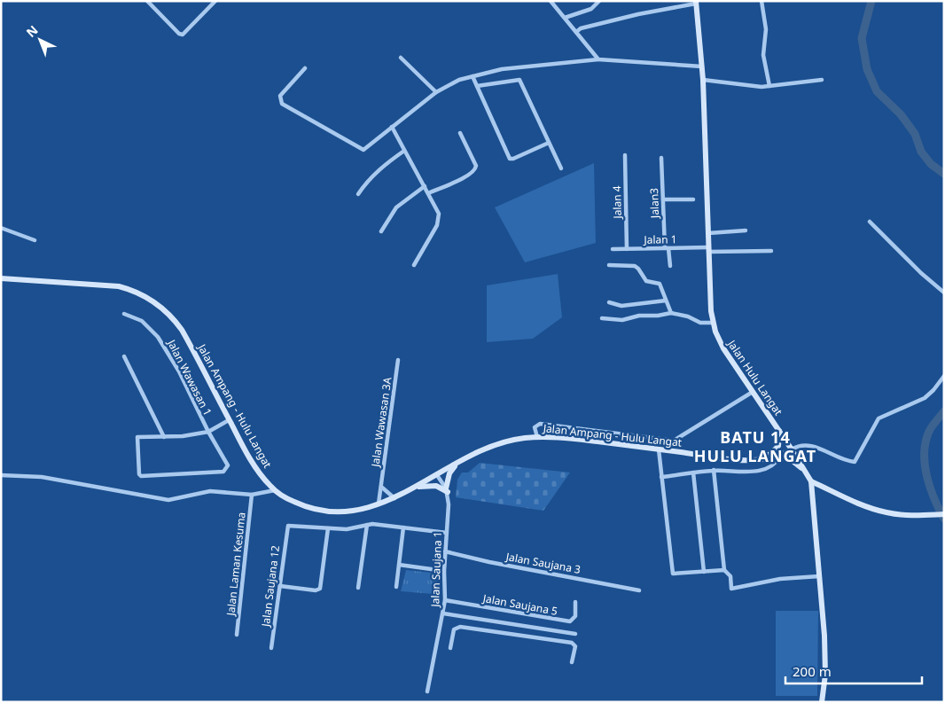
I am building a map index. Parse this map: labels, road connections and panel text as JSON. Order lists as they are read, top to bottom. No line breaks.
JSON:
{"streets":{"street":["Jalan 4","Jalan3","Jalan 1","Jalan Wawasan 1","Jalan Hulu Langat","Jalan Ampang - Hulu Langat","Jalan Wawasan 3A","Jalan Saujana 3","Jalan Laman Kesuma","Jalan Saujana 1","Jalan Saujana 12","Jalan Saujana 5"]},"crossings":[["Jalan 4","Jalan 1"],["Jalan3","Jalan 1"],["Jalan 1","Jalan Hulu Langat"],["Jalan Hulu Langat","Jalan Ampang - Hulu Langat"],["Jalan Ampang - Hulu Langat","Jalan Wawasan 3A"],["Jalan Saujana 3","Jalan Saujana 1"],["Jalan Saujana 1","Jalan Saujana 5"]],"districts":["BATU 14 HULU LANGAT"],"scale_bar":"200 m","north":"top left"}
